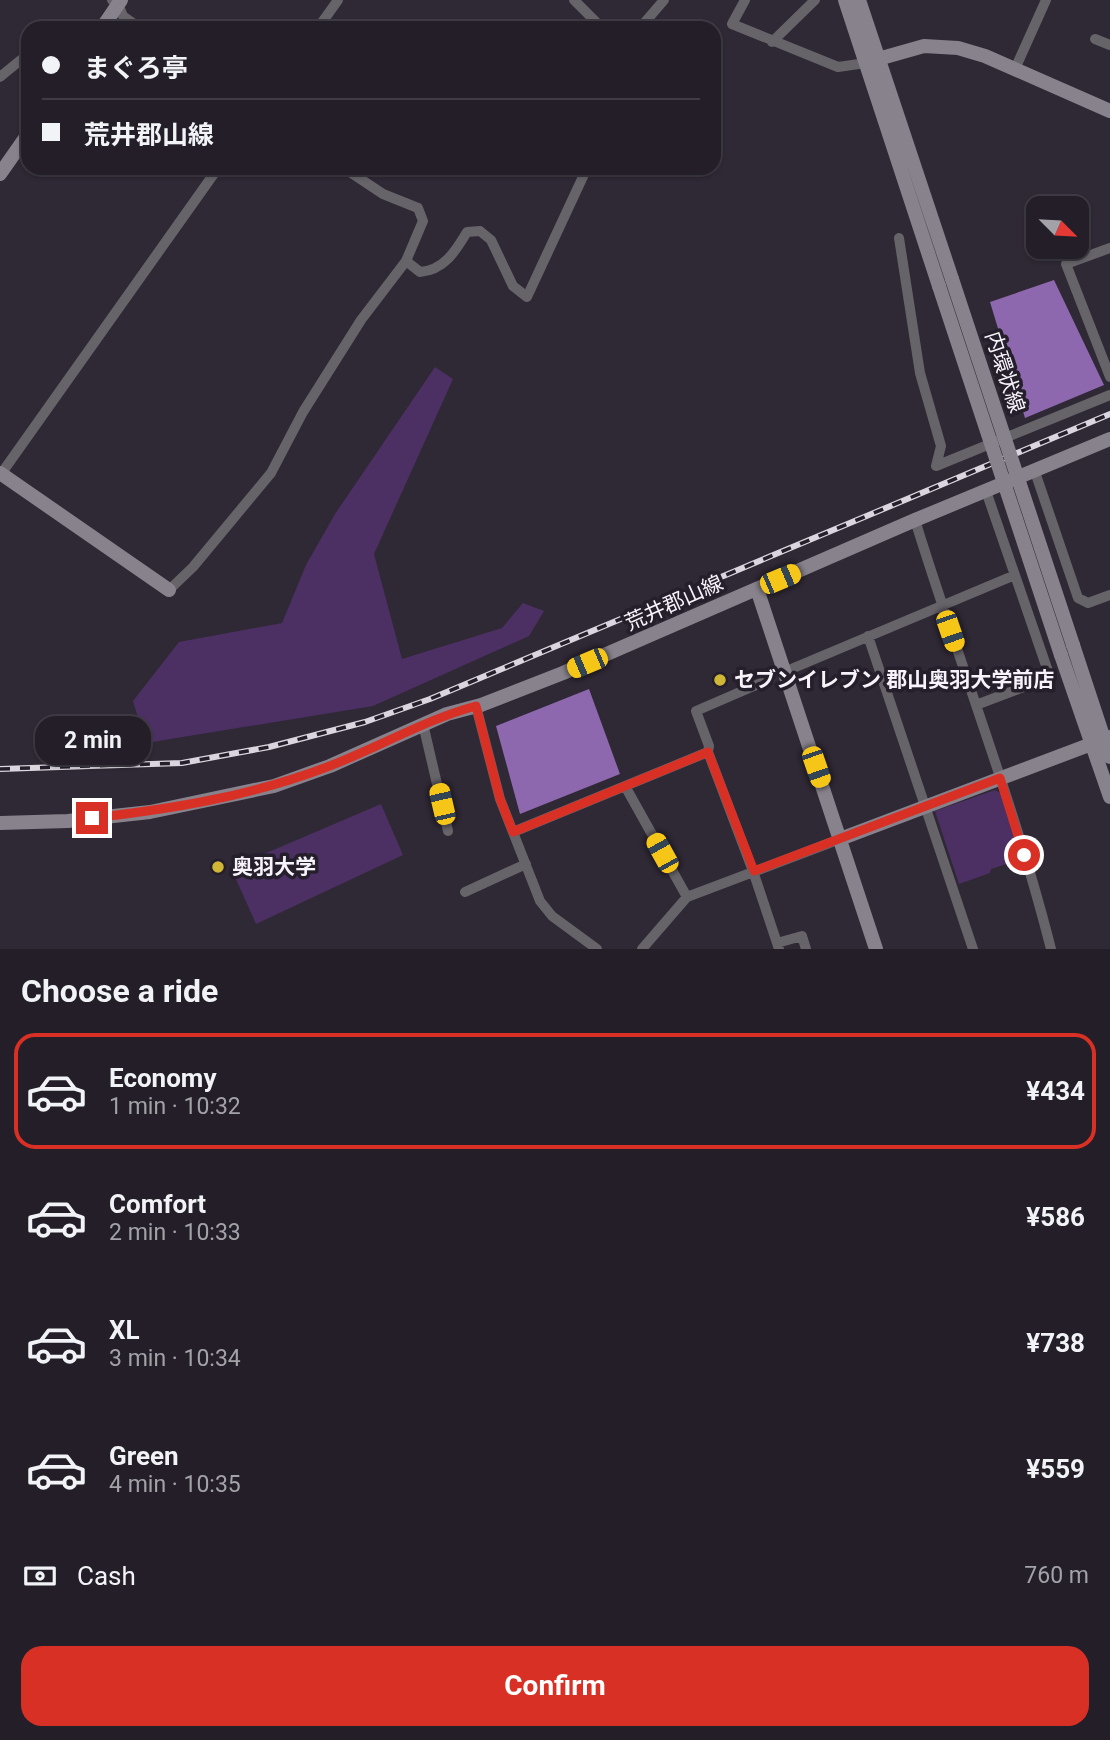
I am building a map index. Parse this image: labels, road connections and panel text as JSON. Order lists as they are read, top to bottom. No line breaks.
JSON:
{"streets":{"street":["内環状線","荒井郡山線"]},"places":["セブンイレブン 郡山奥羽大学前店","奥羽大学"],"north":"bottom right","page":{"banner":["まぐろ亭","荒井郡山線"],"bubble":"2 min","heading":"Choose a ride","list":[{"name":"Economy","note":"1 min · 10:32","value":"¥434"},{"name":"Comfort","note":"2 min · 10:33","value":"¥586"},{"name":"XL","note":"3 min · 10:34","value":"¥738"},{"name":"Green","note":"4 min · 10:35","value":"¥559"}],"pay":["Cash","760 m"],"buttons":"Confirm"}}
